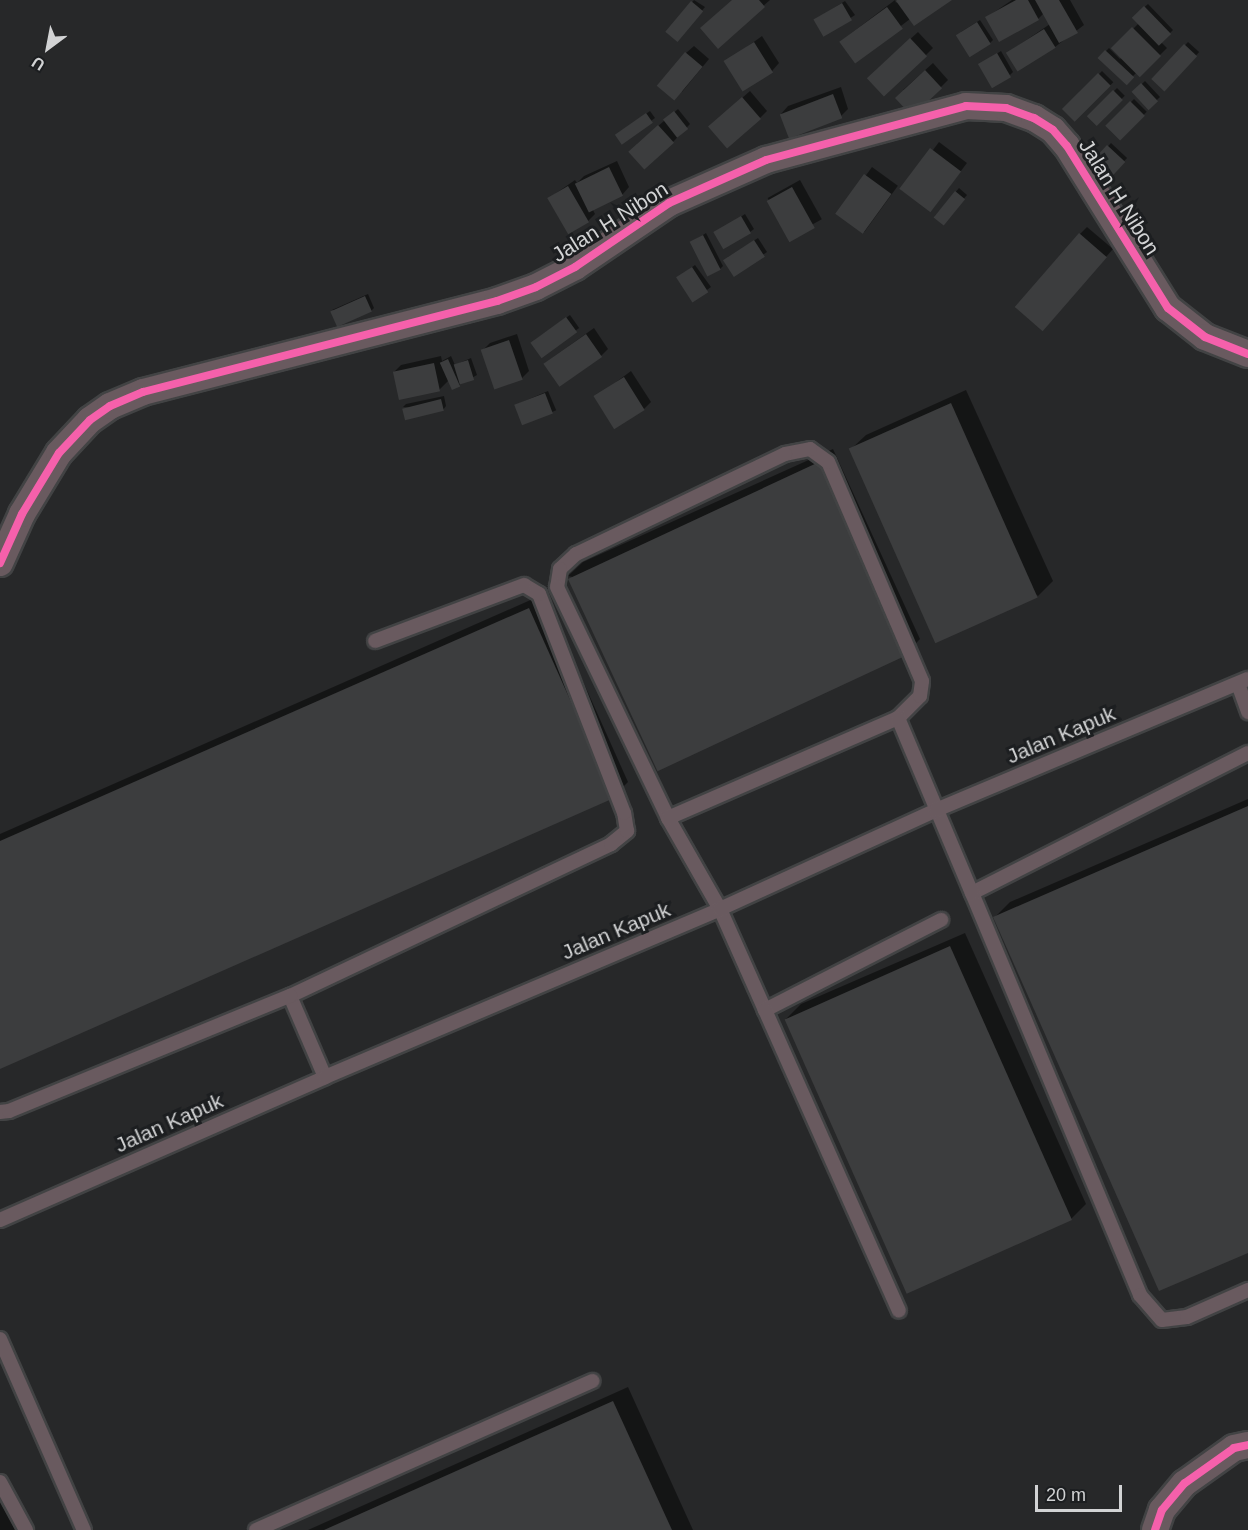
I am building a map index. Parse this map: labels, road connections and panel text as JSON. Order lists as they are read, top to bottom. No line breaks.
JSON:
{"streets":{"street":["Jalan H Nibon"],"lane":["Jalan Kapuk"]},"scale_bar":"20 m","north":"bottom left"}
